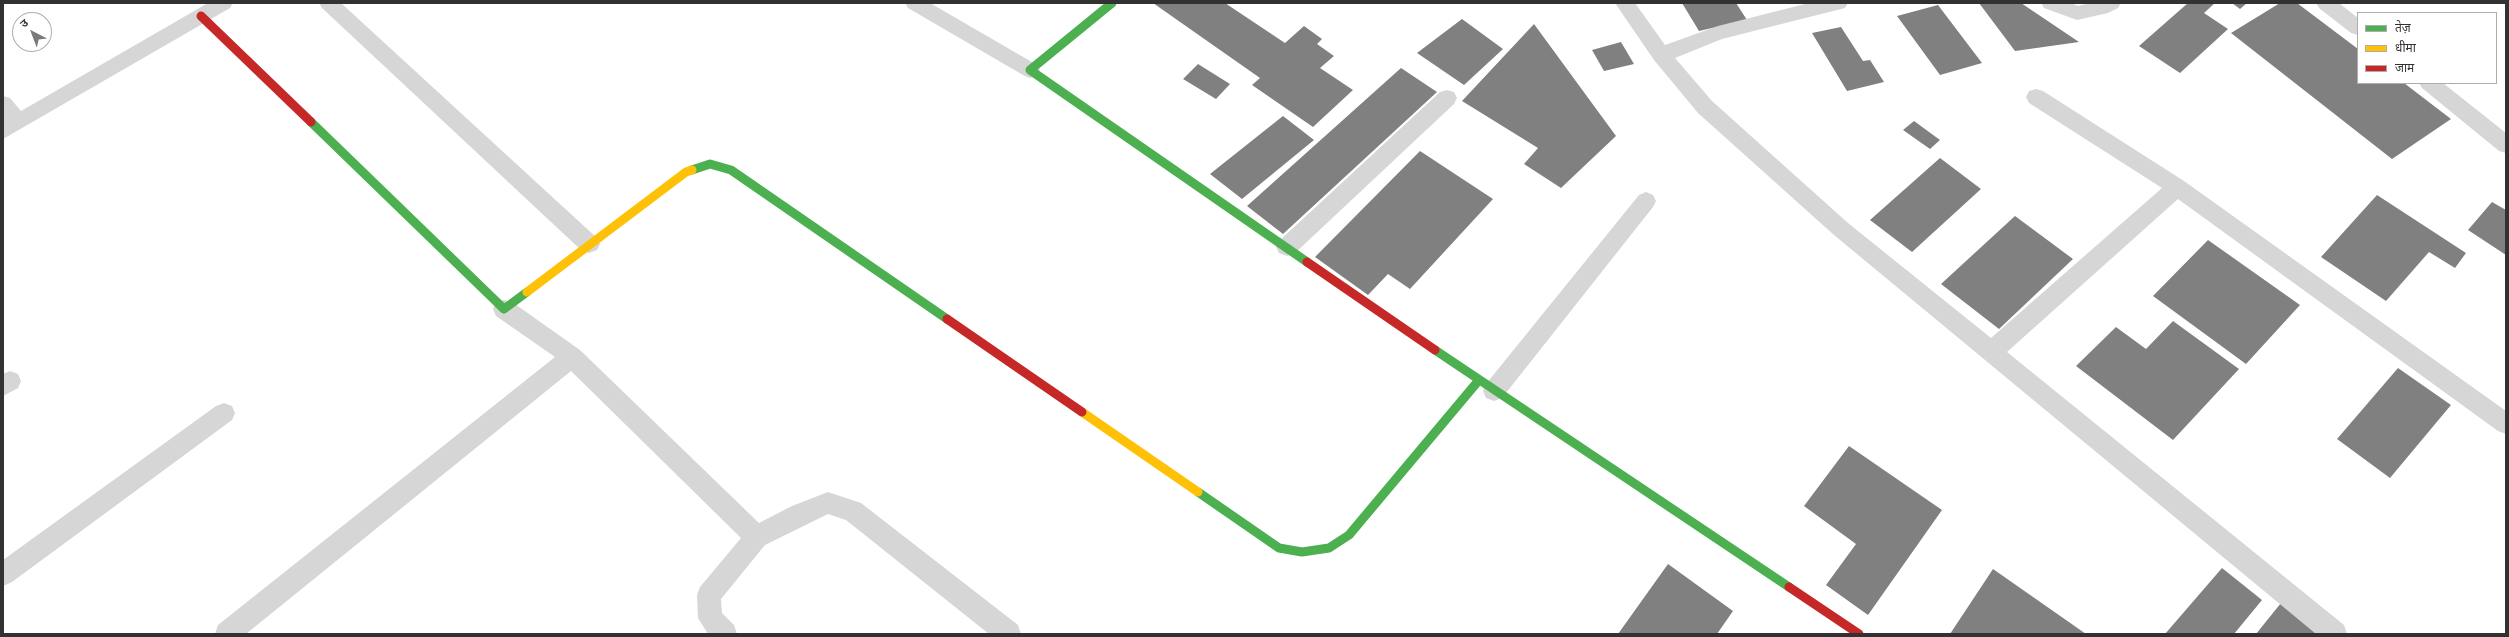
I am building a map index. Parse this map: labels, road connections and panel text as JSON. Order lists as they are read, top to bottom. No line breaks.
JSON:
{"legend":["तेज़","धीमा","जाम"],"north":"top left"}
